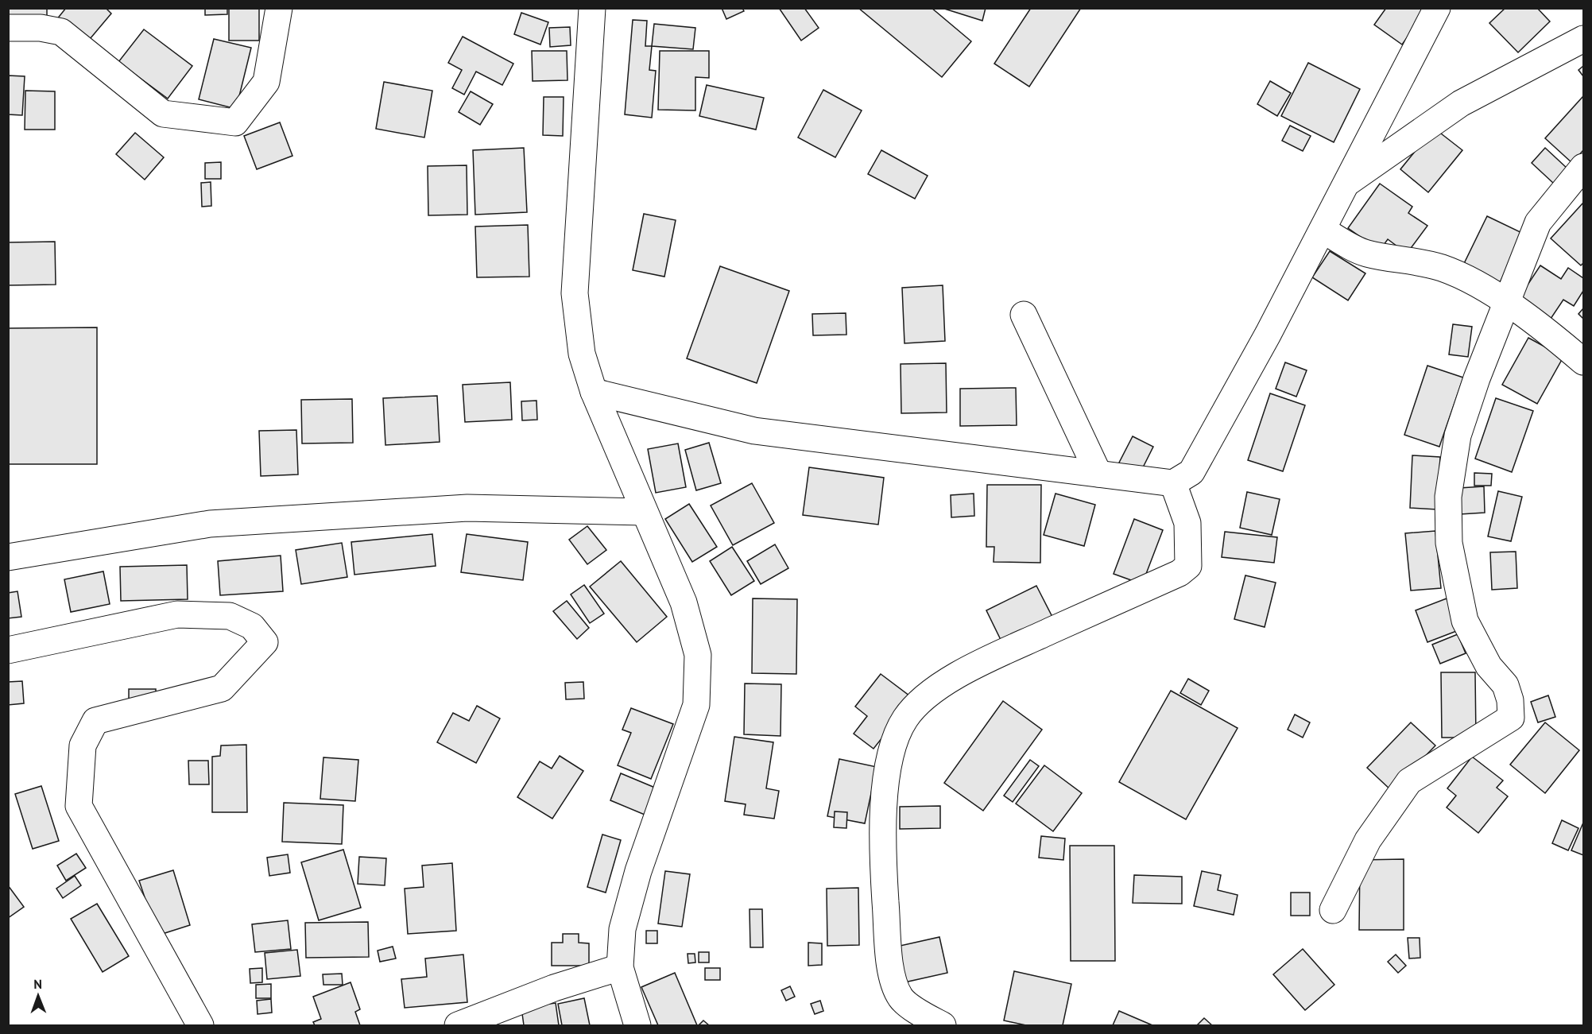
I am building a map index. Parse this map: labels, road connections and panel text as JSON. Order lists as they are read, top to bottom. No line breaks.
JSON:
{"north":"top"}
